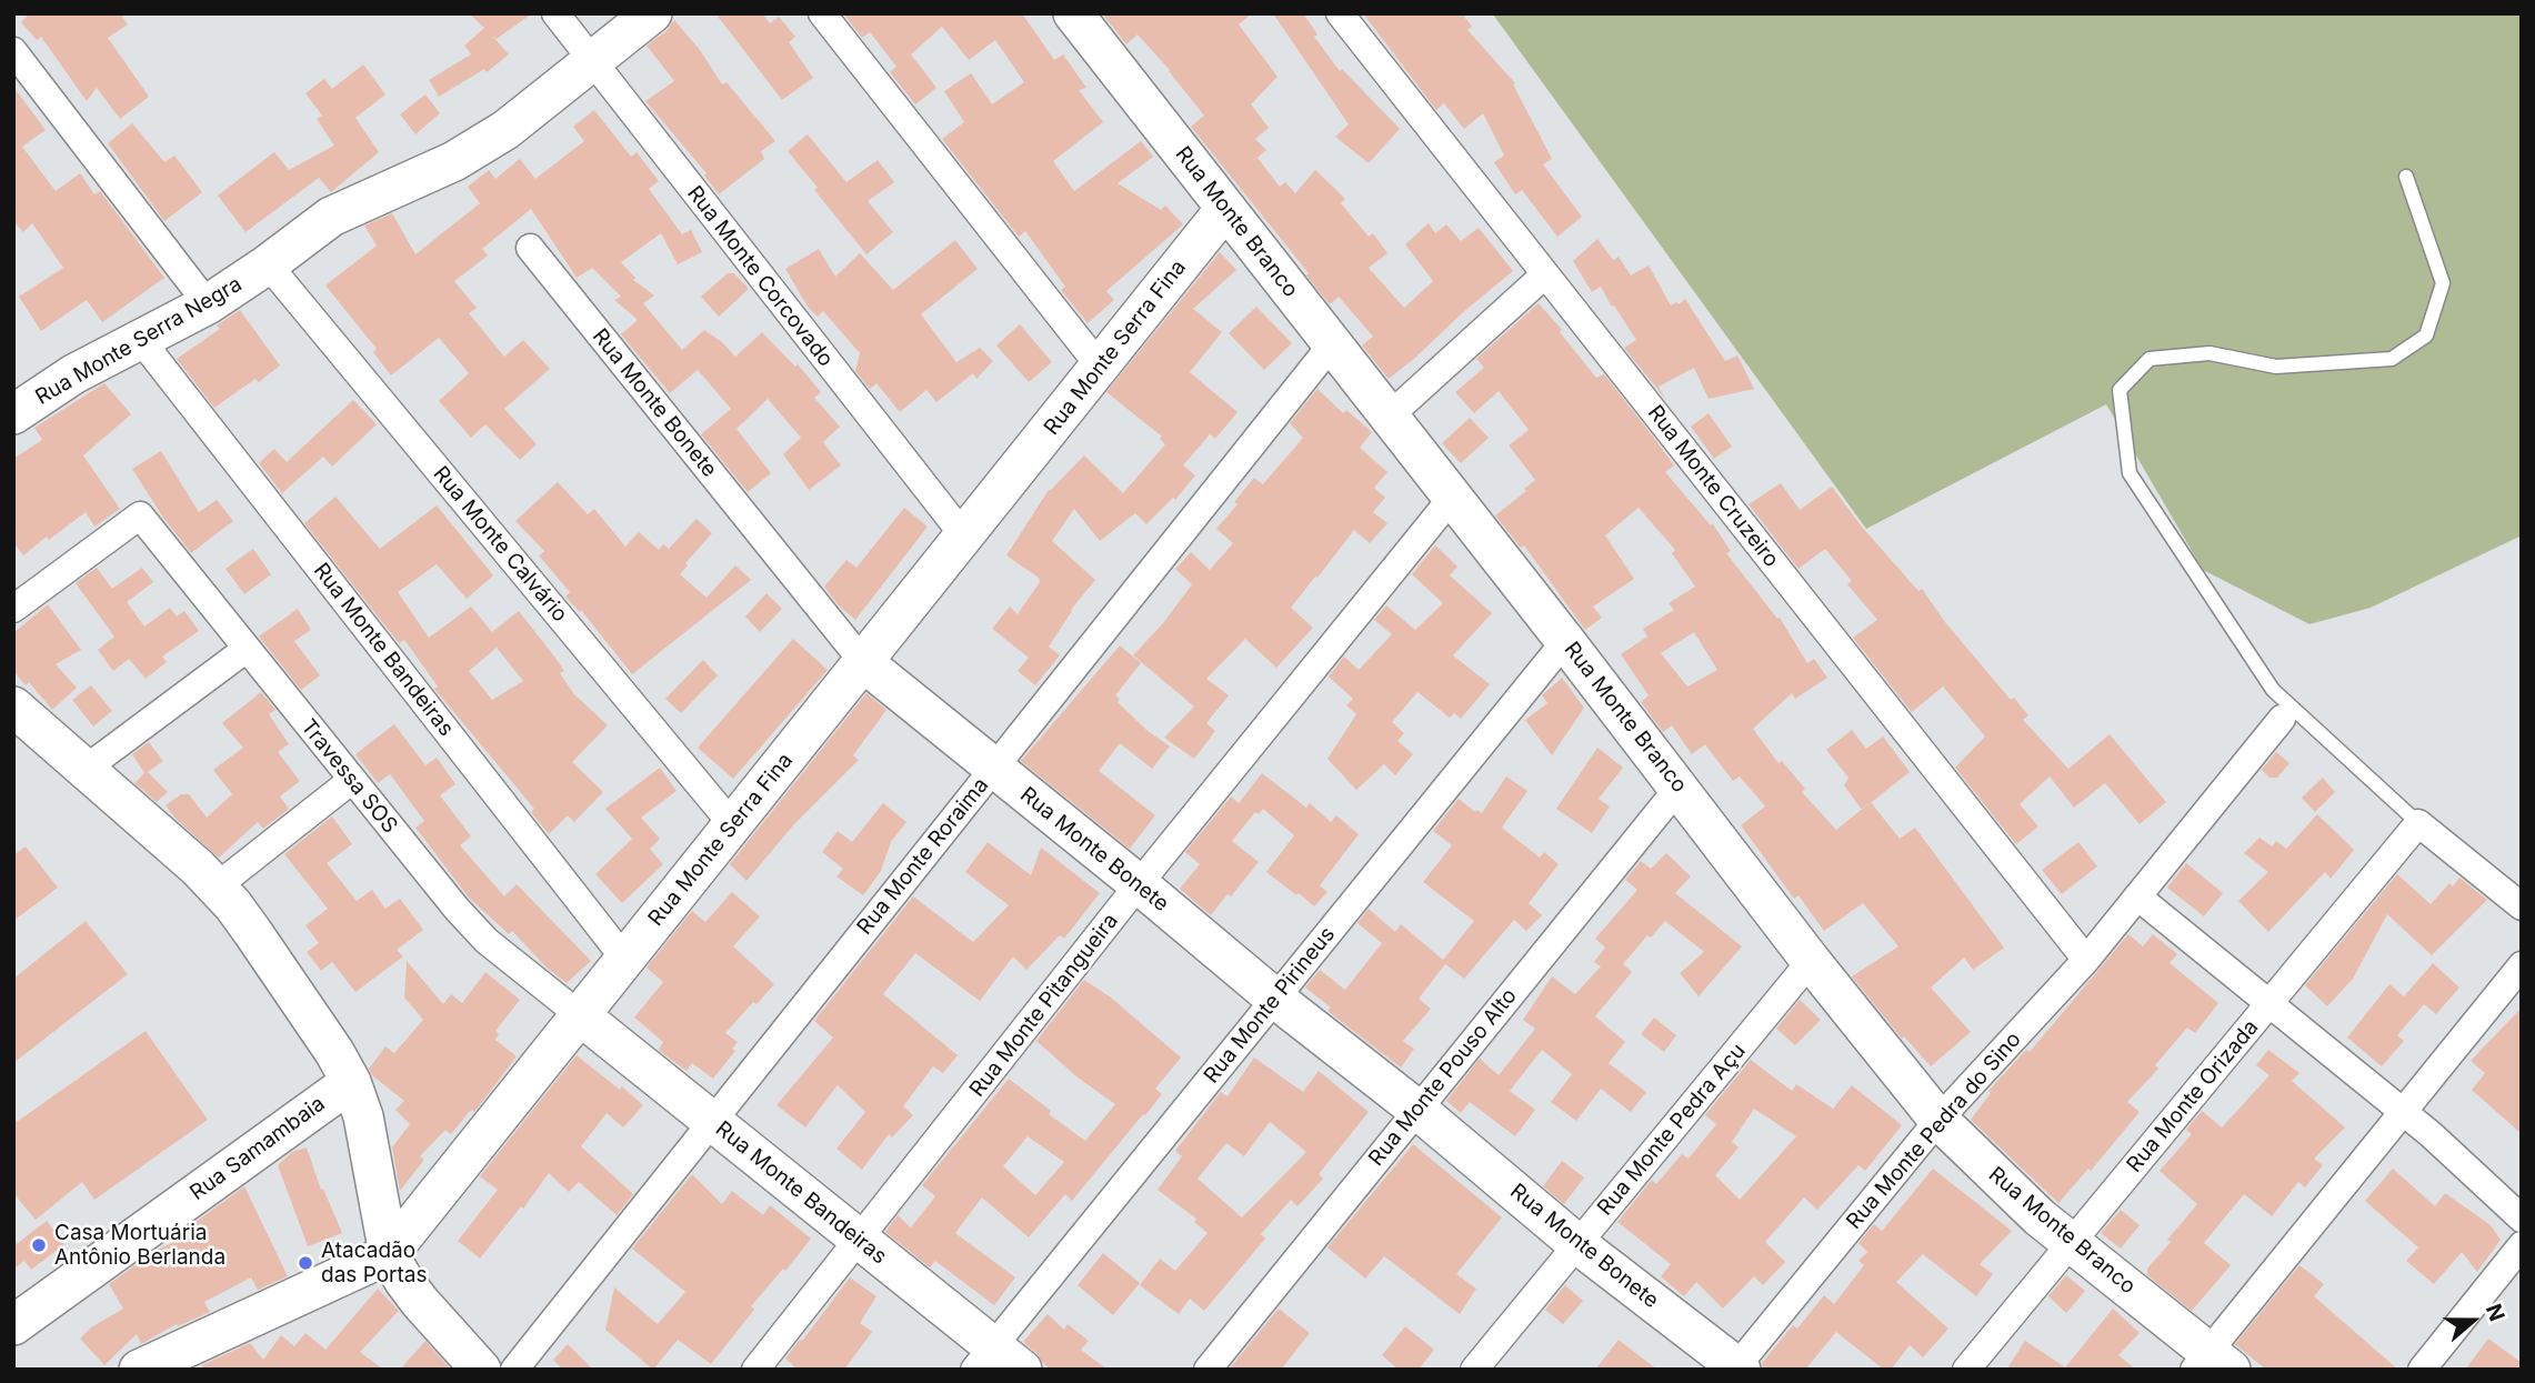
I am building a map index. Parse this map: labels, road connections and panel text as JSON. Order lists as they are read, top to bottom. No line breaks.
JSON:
{"streets":{"street":["Rua Monte Branco","Rua Monte Corcovado","Rua Monte Serra Negra","Rua Monte Serra Fina","Rua Monte Bonete","Rua Monte Cruzeiro","Rua Monte Calvário","Rua Monte Bandeiras","Travessa SOS","Rua Monte Roraima","Rua Monte Pitangueira","Rua Monte Pirineus","Rua Monte Pouso Alto","Rua Monte Orizada","Rua Monte Pedra Açu","Rua Monte Pedra do Sino","Rua Samambaia"]},"crossings":[["Rua Monte Branco","Rua Monte Serra Fina"],["Rua Monte Branco","Rua Monte Roraima"],["Rua Monte Branco","Rua Monte Pitangueira"],["Rua Monte Branco","Rua Monte Pirineus"],["Rua Monte Branco","Rua Monte Pouso Alto"],["Rua Monte Branco","Rua Monte Orizada"],["Rua Monte Branco","Rua Monte Pedra Açu"],["Rua Monte Branco","Rua Monte Pedra do Sino"],["Rua Monte Corcovado","Rua Monte Serra Negra"],["Rua Monte Corcovado","Rua Monte Serra Fina"],["Rua Monte Serra Negra","Rua Monte Calvário"],["Rua Monte Serra Negra","Rua Monte Bandeiras"],["Rua Monte Serra Fina","Rua Monte Bonete"],["Rua Monte Serra Fina","Rua Monte Calvário"],["Rua Monte Serra Fina","Rua Monte Bandeiras"],["Rua Monte Serra Fina","Travessa SOS"],["Rua Monte Bonete","Rua Monte Roraima"],["Rua Monte Bonete","Rua Monte Pitangueira"],["Rua Monte Bonete","Rua Monte Pirineus"],["Rua Monte Bonete","Rua Monte Pouso Alto"],["Rua Monte Bonete","Rua Monte Pedra Açu"],["Rua Monte Bonete","Rua Monte Pedra do Sino"],["Rua Monte Cruzeiro","Rua Monte Pedra do Sino"],["Rua Monte Bandeiras","Travessa SOS"],["Rua Monte Bandeiras","Rua Monte Roraima"],["Rua Monte Bandeiras","Rua Monte Pitangueira"],["Rua Monte Bandeiras","Rua Monte Pirineus"]],"places":["Casa Mortuária Antônio Berlanda","Atacadão das Portas"],"north":"right"}
